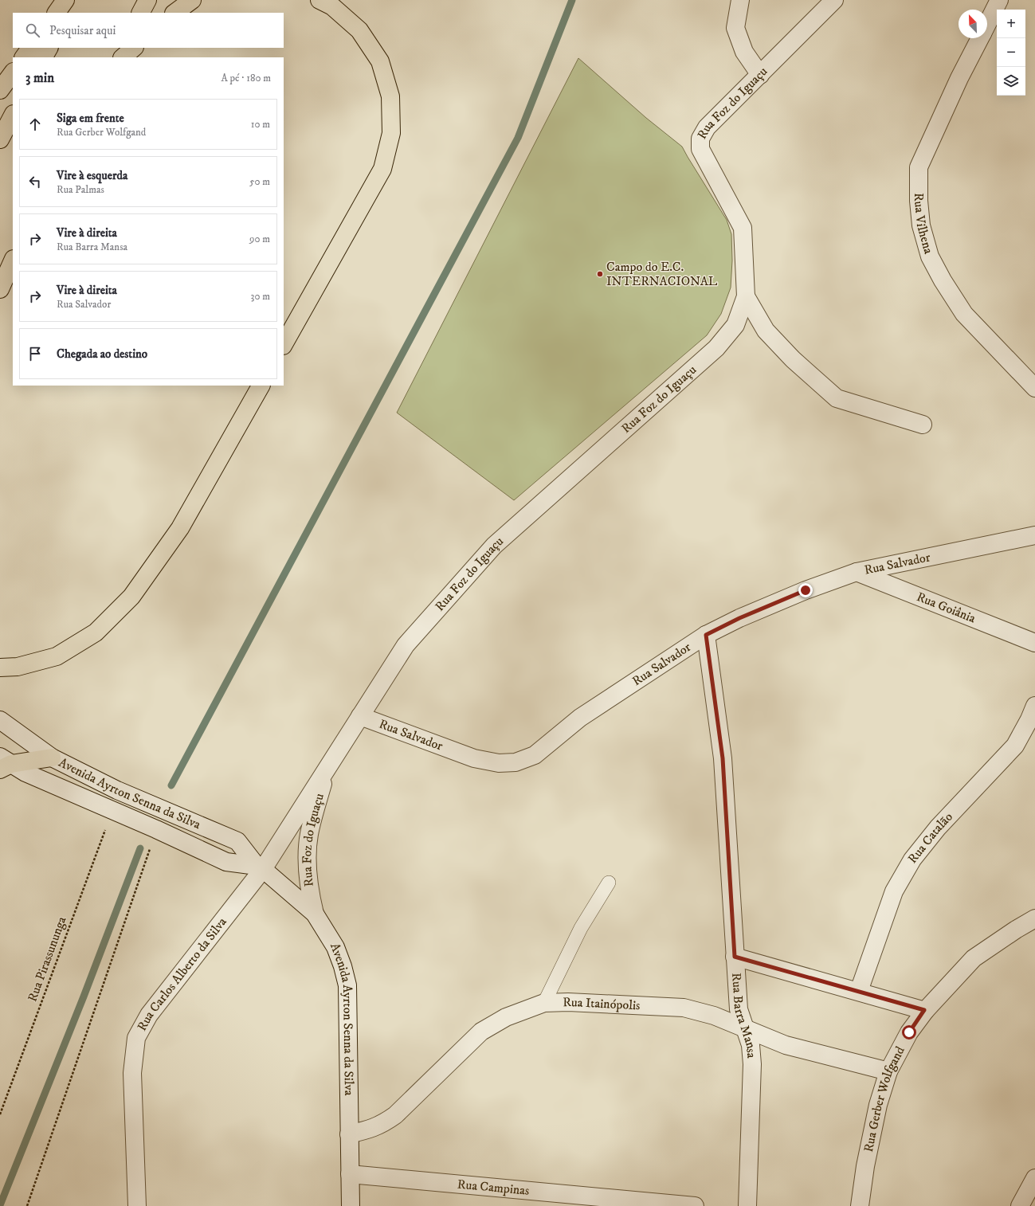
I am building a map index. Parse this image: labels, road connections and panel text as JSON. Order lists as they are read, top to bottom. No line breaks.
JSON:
{"streets":{"street":["Rua Foz do Iguaçu","Rua Vilhena","Rua Salvador","Rua Goiânia","Avenida Ayrton Senna da Silva","Rua Catalão","Rua Carlos Alberto da Silva","Rua Itainópolis","Rua Barra Mansa","Rua Gerber Wolfgand","Rua Campinas"],"path":["Rua Pirassununga"]},"crossings":[["Rua Foz do Iguaçu","Rua Salvador"],["Rua Foz do Iguaçu","Avenida Ayrton Senna da Silva"],["Rua Foz do Iguaçu","Rua Carlos Alberto da Silva"],["Rua Salvador","Rua Goiânia"],["Rua Salvador","Rua Barra Mansa"],["Avenida Ayrton Senna da Silva","Rua Pirassununga"],["Avenida Ayrton Senna da Silva","Rua Carlos Alberto da Silva"],["Avenida Ayrton Senna da Silva","Rua Itainópolis"],["Avenida Ayrton Senna da Silva","Rua Campinas"],["Rua Itainópolis","Rua Barra Mansa"],["Rua Itainópolis","Rua Gerber Wolfgand"]],"places":["Campo do E.C. INTERNACIONAL"],"north":"top left","page":{"map_buttons":["+","−"],"search":"Pesquisar aqui","heading":["3 min","A pé · 180 m"],"list":[["Siga em frente","Rua Gerber Wolfgand","10 m"],["Vire à esquerda","Rua Palmas","50 m"],["Vire à direita","Rua Barra Mansa","90 m"],["Vire à direita","Rua Salvador","30 m"],"Chegada ao destino"]}}
